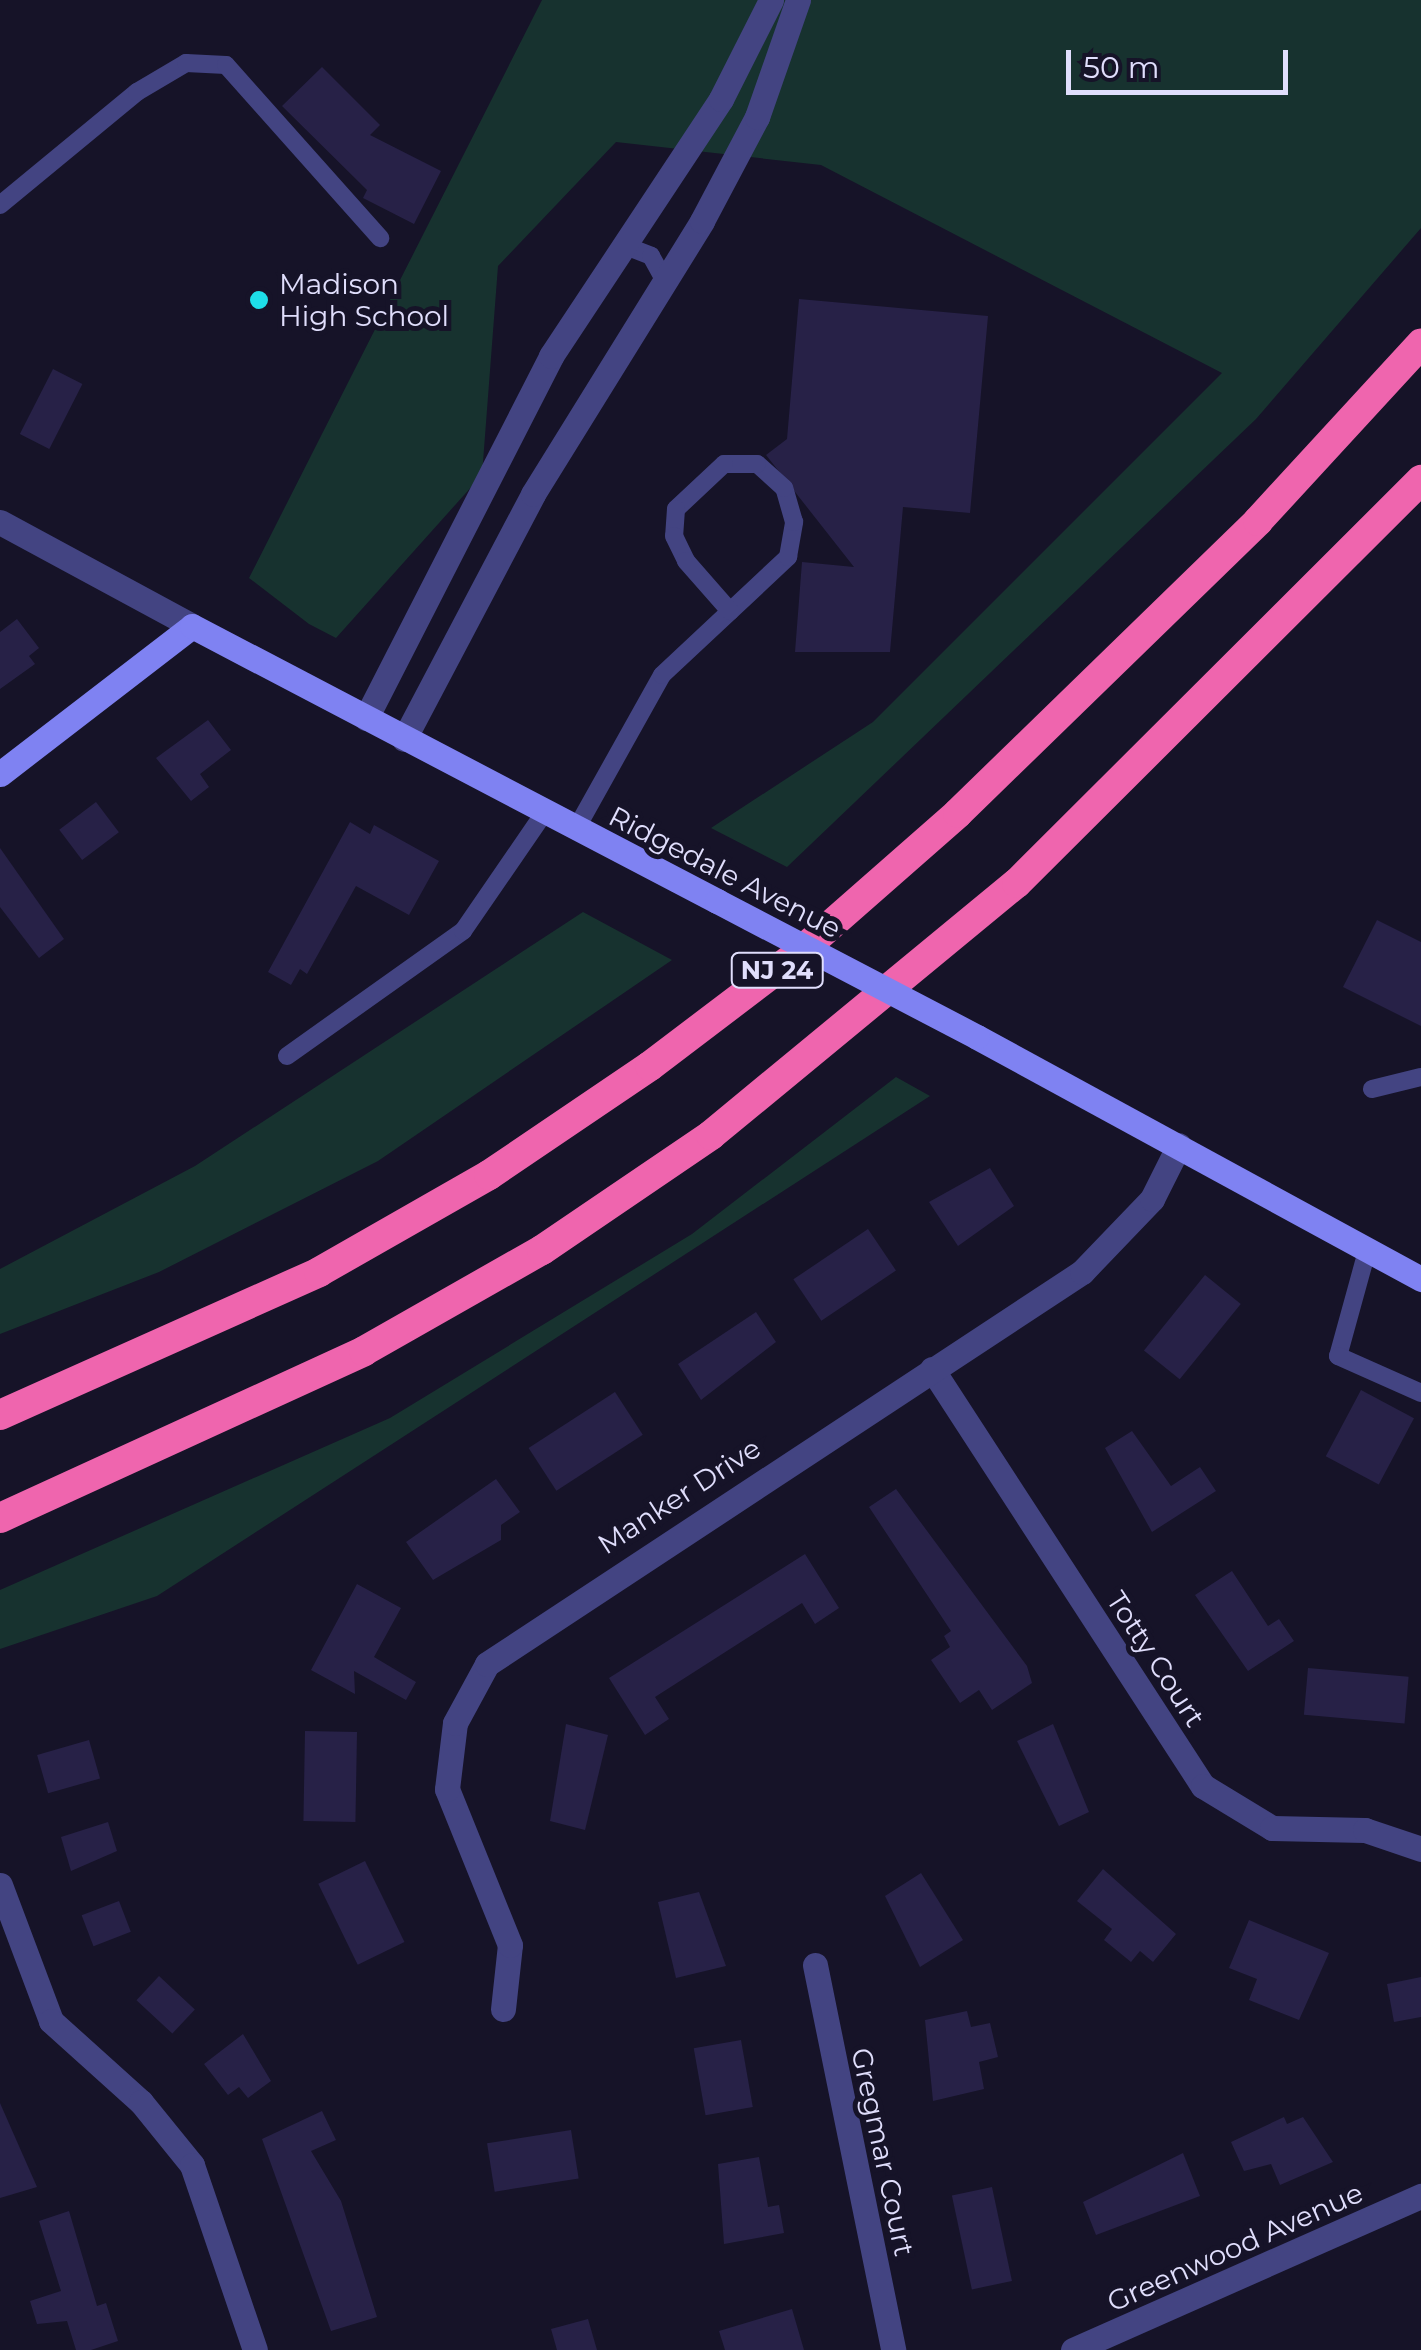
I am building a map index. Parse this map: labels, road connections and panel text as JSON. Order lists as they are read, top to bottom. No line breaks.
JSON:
{"streets":{"highway":["NJ 24"],"main road":["Ridgedale Avenue"],"street":["Manker Drive","Totty Court","Gregmar Court","Greenwood Avenue"]},"crossings":[["Ridgedale Avenue","Manker Drive"],["Manker Drive","Totty Court"]],"places":["Madison High School"],"scale_bar":"50 m"}
